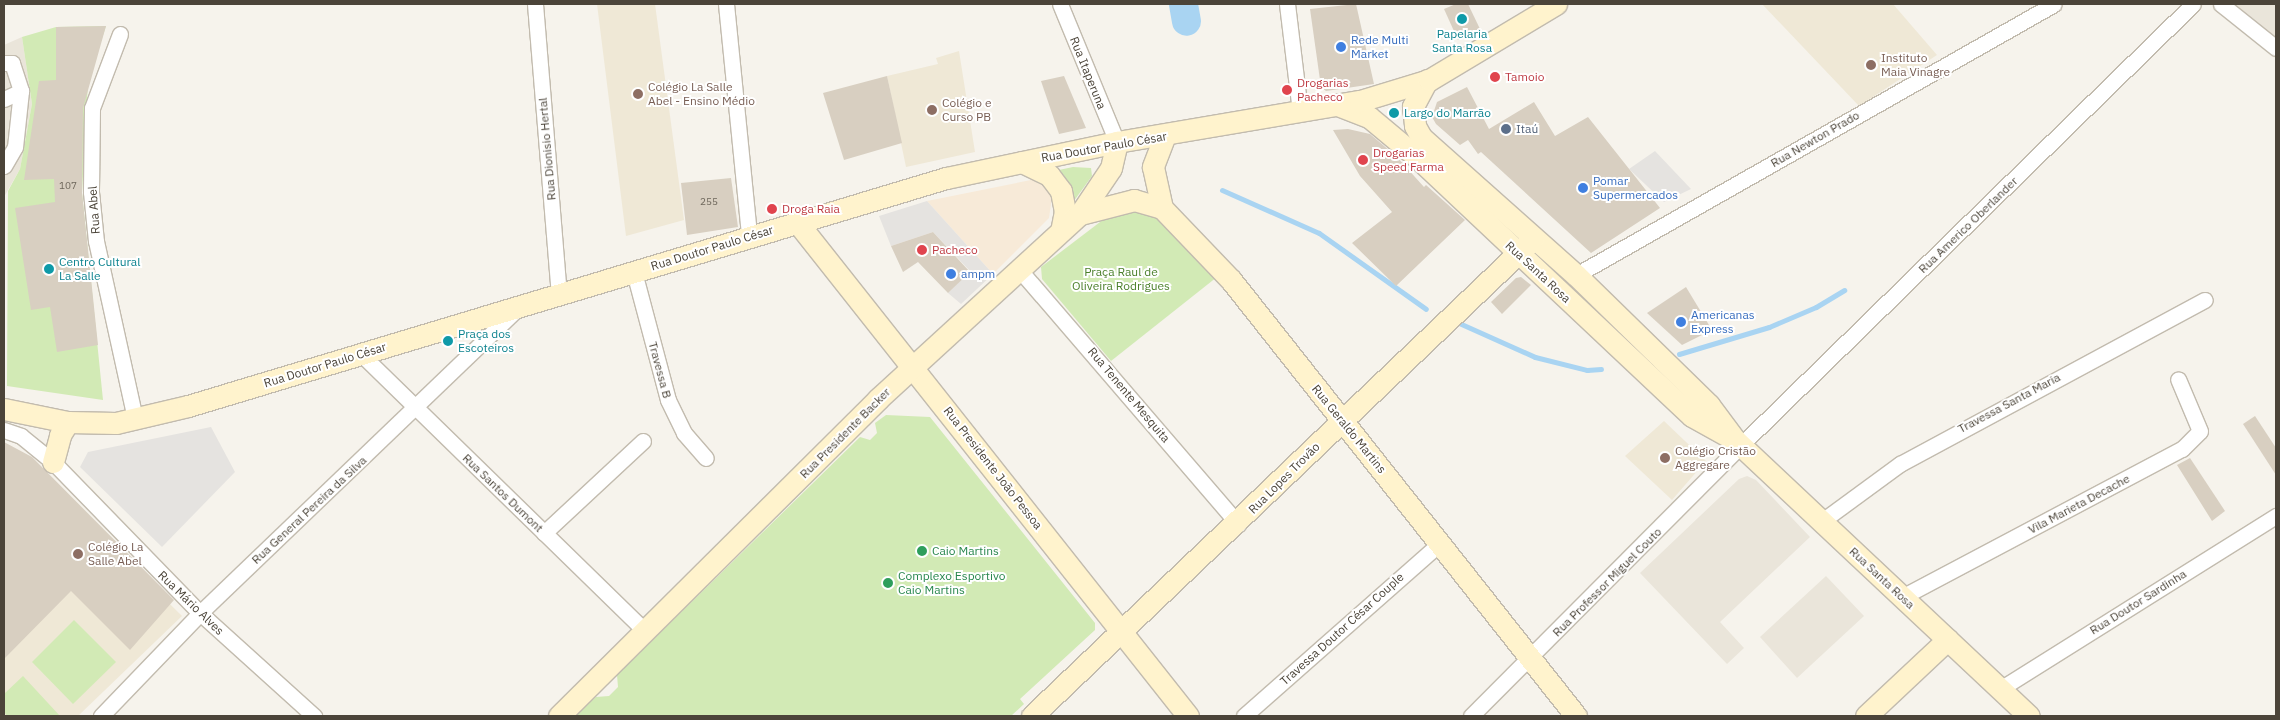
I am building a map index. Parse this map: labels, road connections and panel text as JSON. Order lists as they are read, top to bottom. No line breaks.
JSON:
{"streets":{"main road":["Rua Doutor Paulo César","Rua Santa Rosa","Rua Geraldo Martins","Rua Presidente Backer","Rua Presidente João Pessoa","Rua Lopes Trovão"],"street":["Rua Itaperuna","Rua Newton Prado","Rua Dionisio Hertal","Rua Abel","Rua Americo Oberlander","Travessa B","Rua Tenente Mesquita","Travessa Santa Maria","Rua Santos Dumont","Vila Marieta Decache","Rua General Pereira da Silva","Rua Professor Miguel Couto","Rua Doutor Sardinha","Rua Mário Alves","Travessa Doutor César Couple"]},"crossings":[["Rua Itaperuna","Rua Doutor Paulo César"],["Rua Itaperuna","Rua Presidente Backer"],["Rua Newton Prado","Rua Santa Rosa"],["Rua Doutor Paulo César","Rua Dionisio Hertal"],["Rua Doutor Paulo César","Rua Abel"],["Rua Doutor Paulo César","Rua Santa Rosa"],["Rua Doutor Paulo César","Travessa B"],["Rua Doutor Paulo César","Rua Presidente Backer"],["Rua Doutor Paulo César","Rua Presidente João Pessoa"],["Rua Doutor Paulo César","Rua Santos Dumont"],["Rua Doutor Paulo César","Rua General Pereira da Silva"],["Rua Americo Oberlander","Rua Santa Rosa"],["Rua Americo Oberlander","Rua Professor Miguel Couto"],["Rua Santa Rosa","Travessa Santa Maria"],["Rua Santa Rosa","Rua Lopes Trovão"],["Rua Santa Rosa","Vila Marieta Decache"],["Rua Santa Rosa","Rua Professor Miguel Couto"],["Rua Santa Rosa","Rua Doutor Sardinha"],["Rua Tenente Mesquita","Rua Presidente Backer"],["Rua Tenente Mesquita","Rua Lopes Trovão"],["Rua Geraldo Martins","Rua Lopes Trovão"],["Rua Geraldo Martins","Rua Professor Miguel Couto"],["Rua Geraldo Martins","Travessa Doutor César Couple"],["Rua Presidente Backer","Rua Presidente João Pessoa"],["Rua Presidente Backer","Rua Santos Dumont"],["Rua Presidente João Pessoa","Rua Lopes Trovão"],["Rua Santos Dumont","Rua General Pereira da Silva"],["Rua General Pereira da Silva","Rua Mário Alves"]],"parks":["Praça Raul de Oliveira Rodrigues"],"places":["Papelaria Santa Rosa","Rede Multi Market","Instituto Maia Vinagre","Tamoio","Drogarias Pacheco","Colégio La Salle Abel - Ensino Médio","Colégio e Curso PB","Largo do Marrão","Itaú","Drogarias Speed Farma","Pomar Supermercados","Droga Raia","Pacheco","Centro Cultural La Salle","ampm","Americanas Express","Praça dos Escoteiros","Colégio Cristão Aggregare","Caio Martins","Colégio La Salle Abel","Complexo Esportivo Caio Martins"],"house_numbers":["107","255"]}
